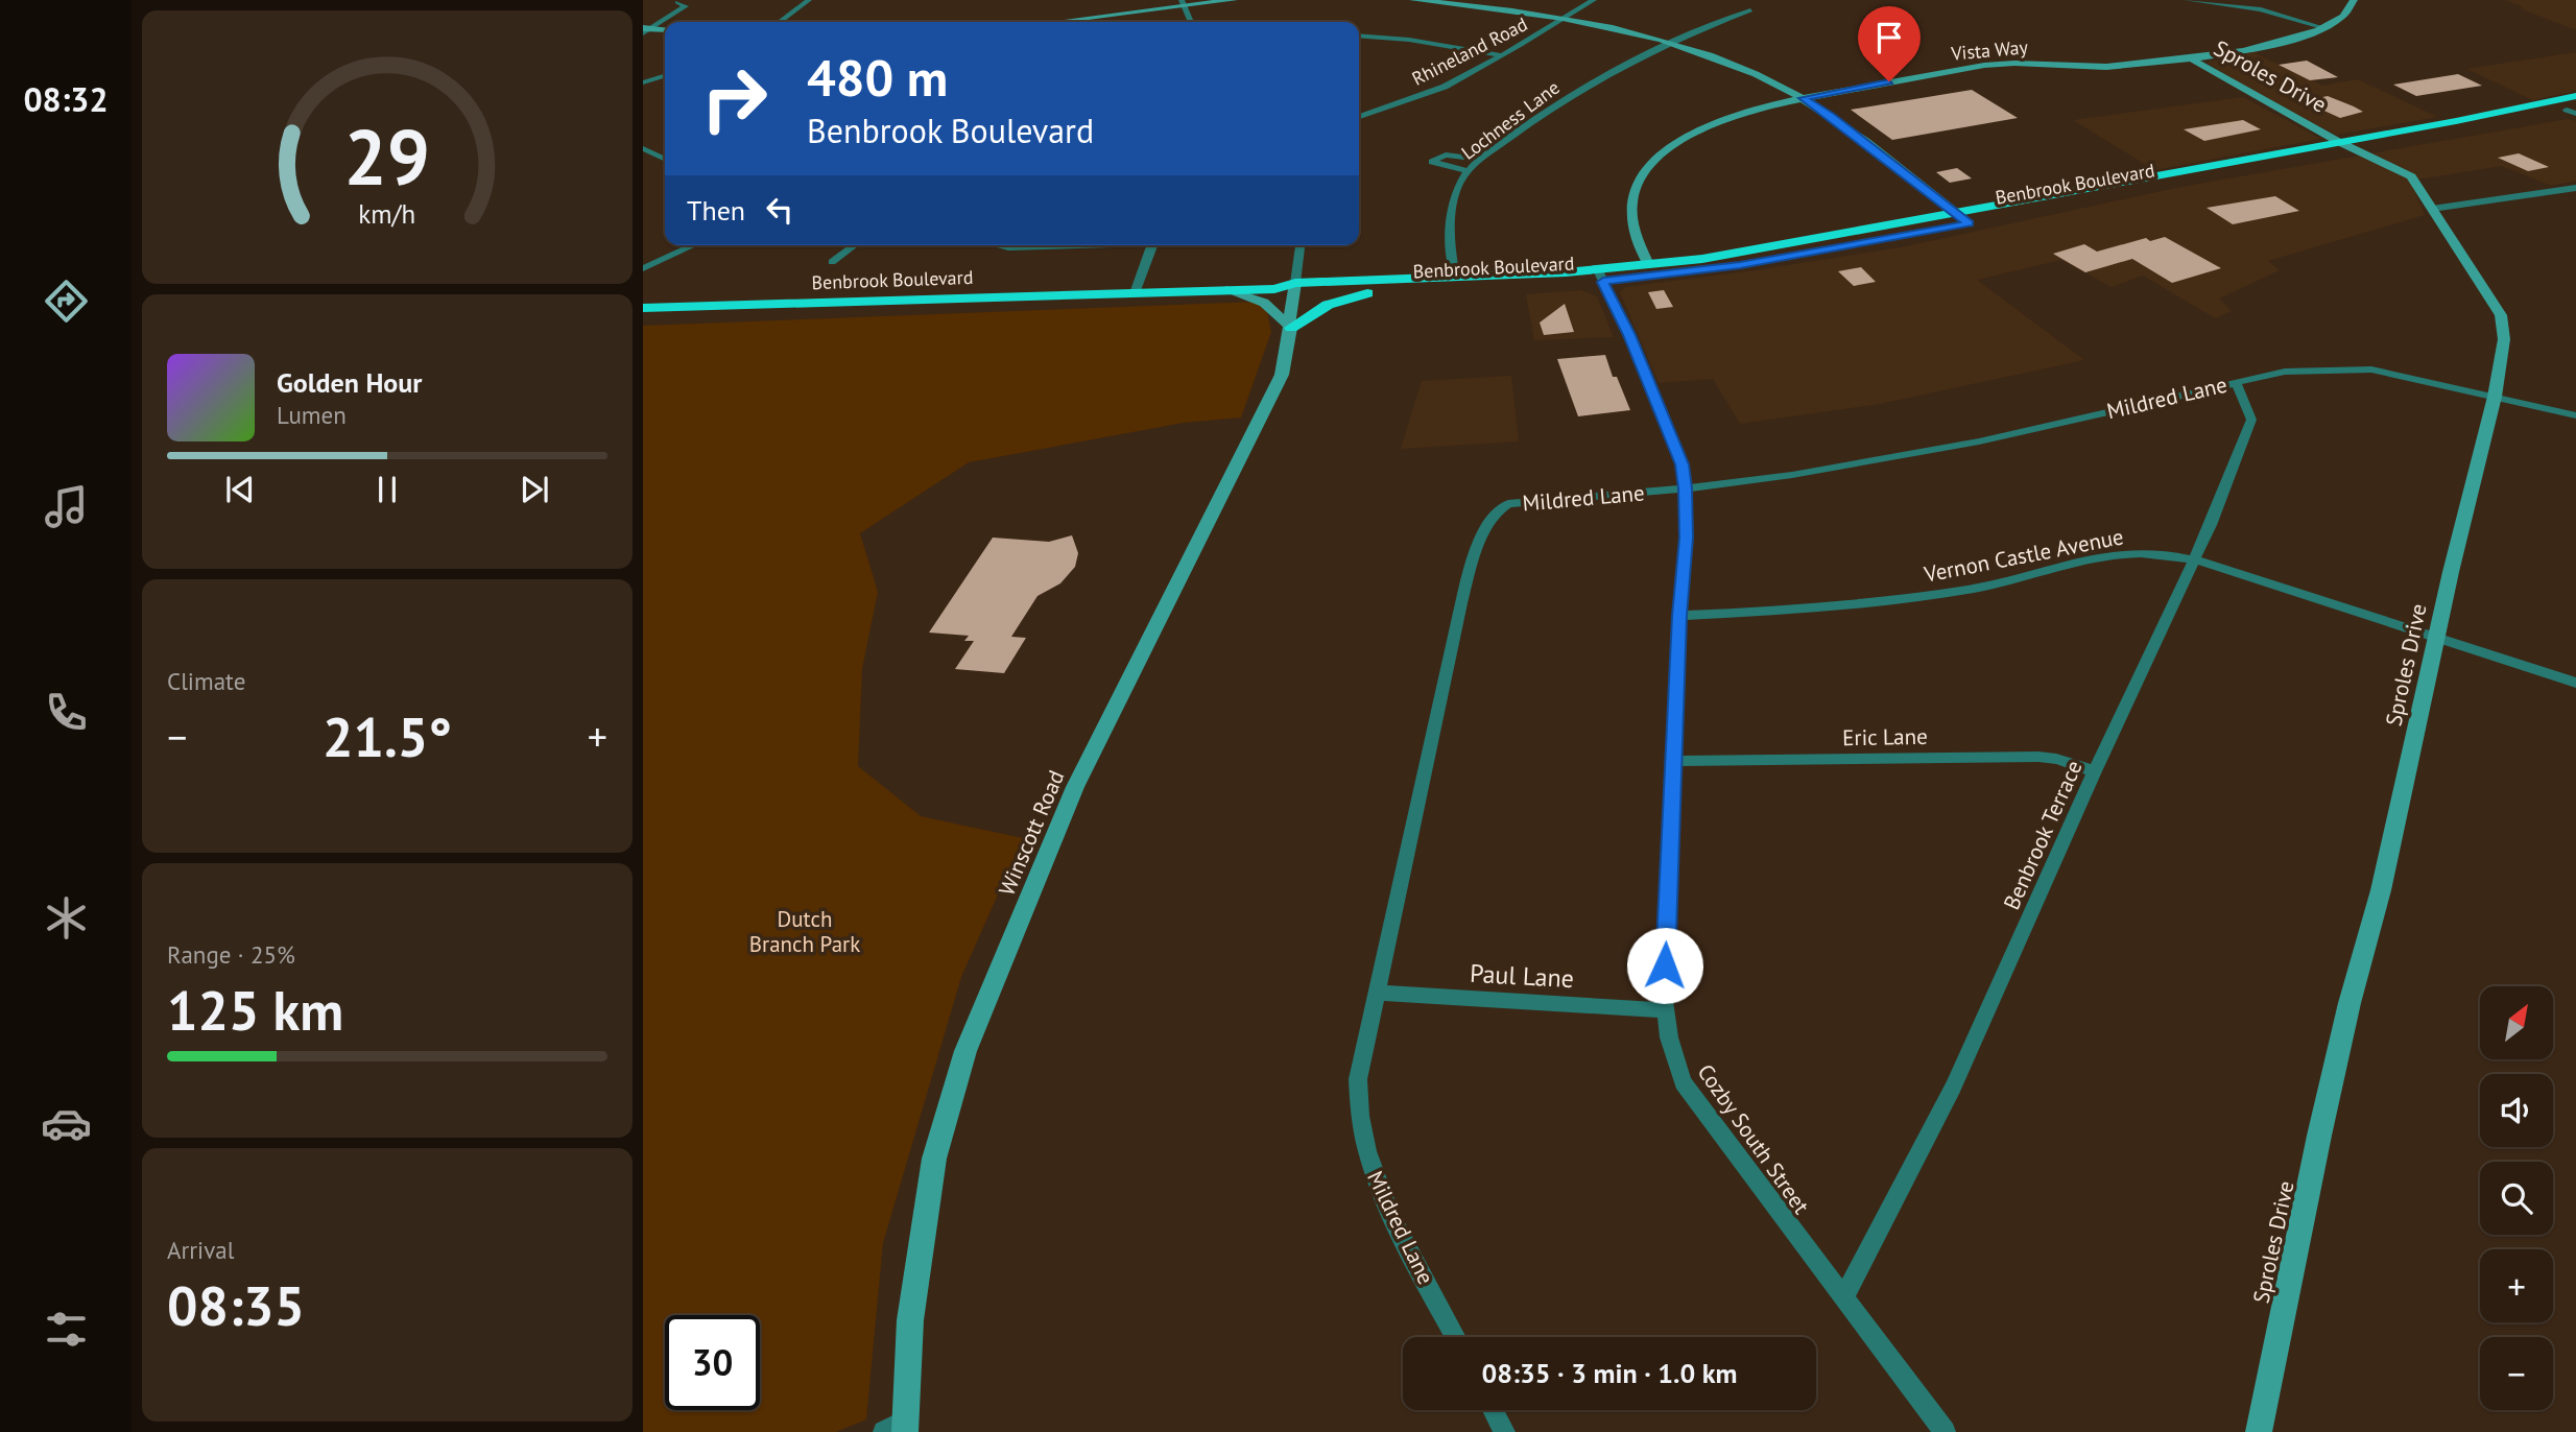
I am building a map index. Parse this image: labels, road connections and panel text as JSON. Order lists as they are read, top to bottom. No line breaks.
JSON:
{"streets":{"highway":["Benbrook Boulevard"],"street":["Vista Way","Rhineland Road","Sproles Drive","Lochness Lane","Mildred Lane","Vernon Castle Avenue","Eric Lane","Winscott Road","Benbrook Terrace","Paul Lane","Cozby South Street"]},"crossings":[["Vista Way","Sproles Drive"],["Vista Way","Benbrook Boulevard"],["Sproles Drive","Benbrook Boulevard"],["Sproles Drive","Mildred Lane"],["Sproles Drive","Vernon Castle Avenue"],["Lochness Lane","Benbrook Boulevard"],["Benbrook Boulevard","Winscott Road"],["Benbrook Boulevard","Cozby South Street"],["Mildred Lane","Benbrook Terrace"],["Mildred Lane","Paul Lane"],["Mildred Lane","Cozby South Street"],["Vernon Castle Avenue","Benbrook Terrace"],["Vernon Castle Avenue","Cozby South Street"],["Eric Lane","Benbrook Terrace"],["Eric Lane","Cozby South Street"],["Benbrook Terrace","Cozby South Street"],["Paul Lane","Cozby South Street"]],"parks":["Dutch Branch Park"],"north":"top right","page":{"tabs":"08:32","turn":["480 m","Benbrook Boulevard"],"then":"Then","song":["Golden Hour","Lumen"],"tile":["Climate",["Range · 25%","125 km"],["Arrival","08:35"]],"heat":["−","21.5°","+"],"map_buttons":["+","−"],"limit":"30","trip":"08:35 · 3 min · 1.0 km","gauge":["29","km/h"]}}
